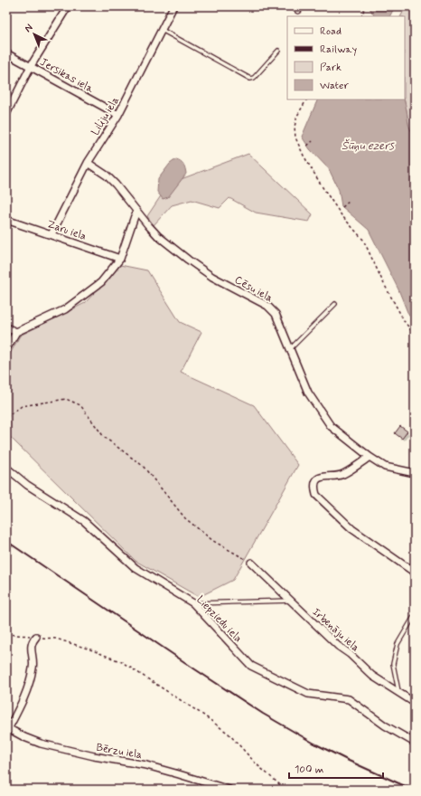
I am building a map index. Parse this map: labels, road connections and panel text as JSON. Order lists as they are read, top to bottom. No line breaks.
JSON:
{"streets":{"street":["Jersikas iela","Liliju iela","Zaru iela","Cēsu iela","Liepziedu iela","Irbenāju iela","Bērzu iela"]},"crossings":[["Jersikas iela","Liliju iela"],["Liliju iela","Zaru iela"],["Liliju iela","Cēsu iela"]],"water":["Šūņu ezers"],"legend":["Road","Railway","Park","Water"],"scale_bar":"100 m","north":"top left"}
